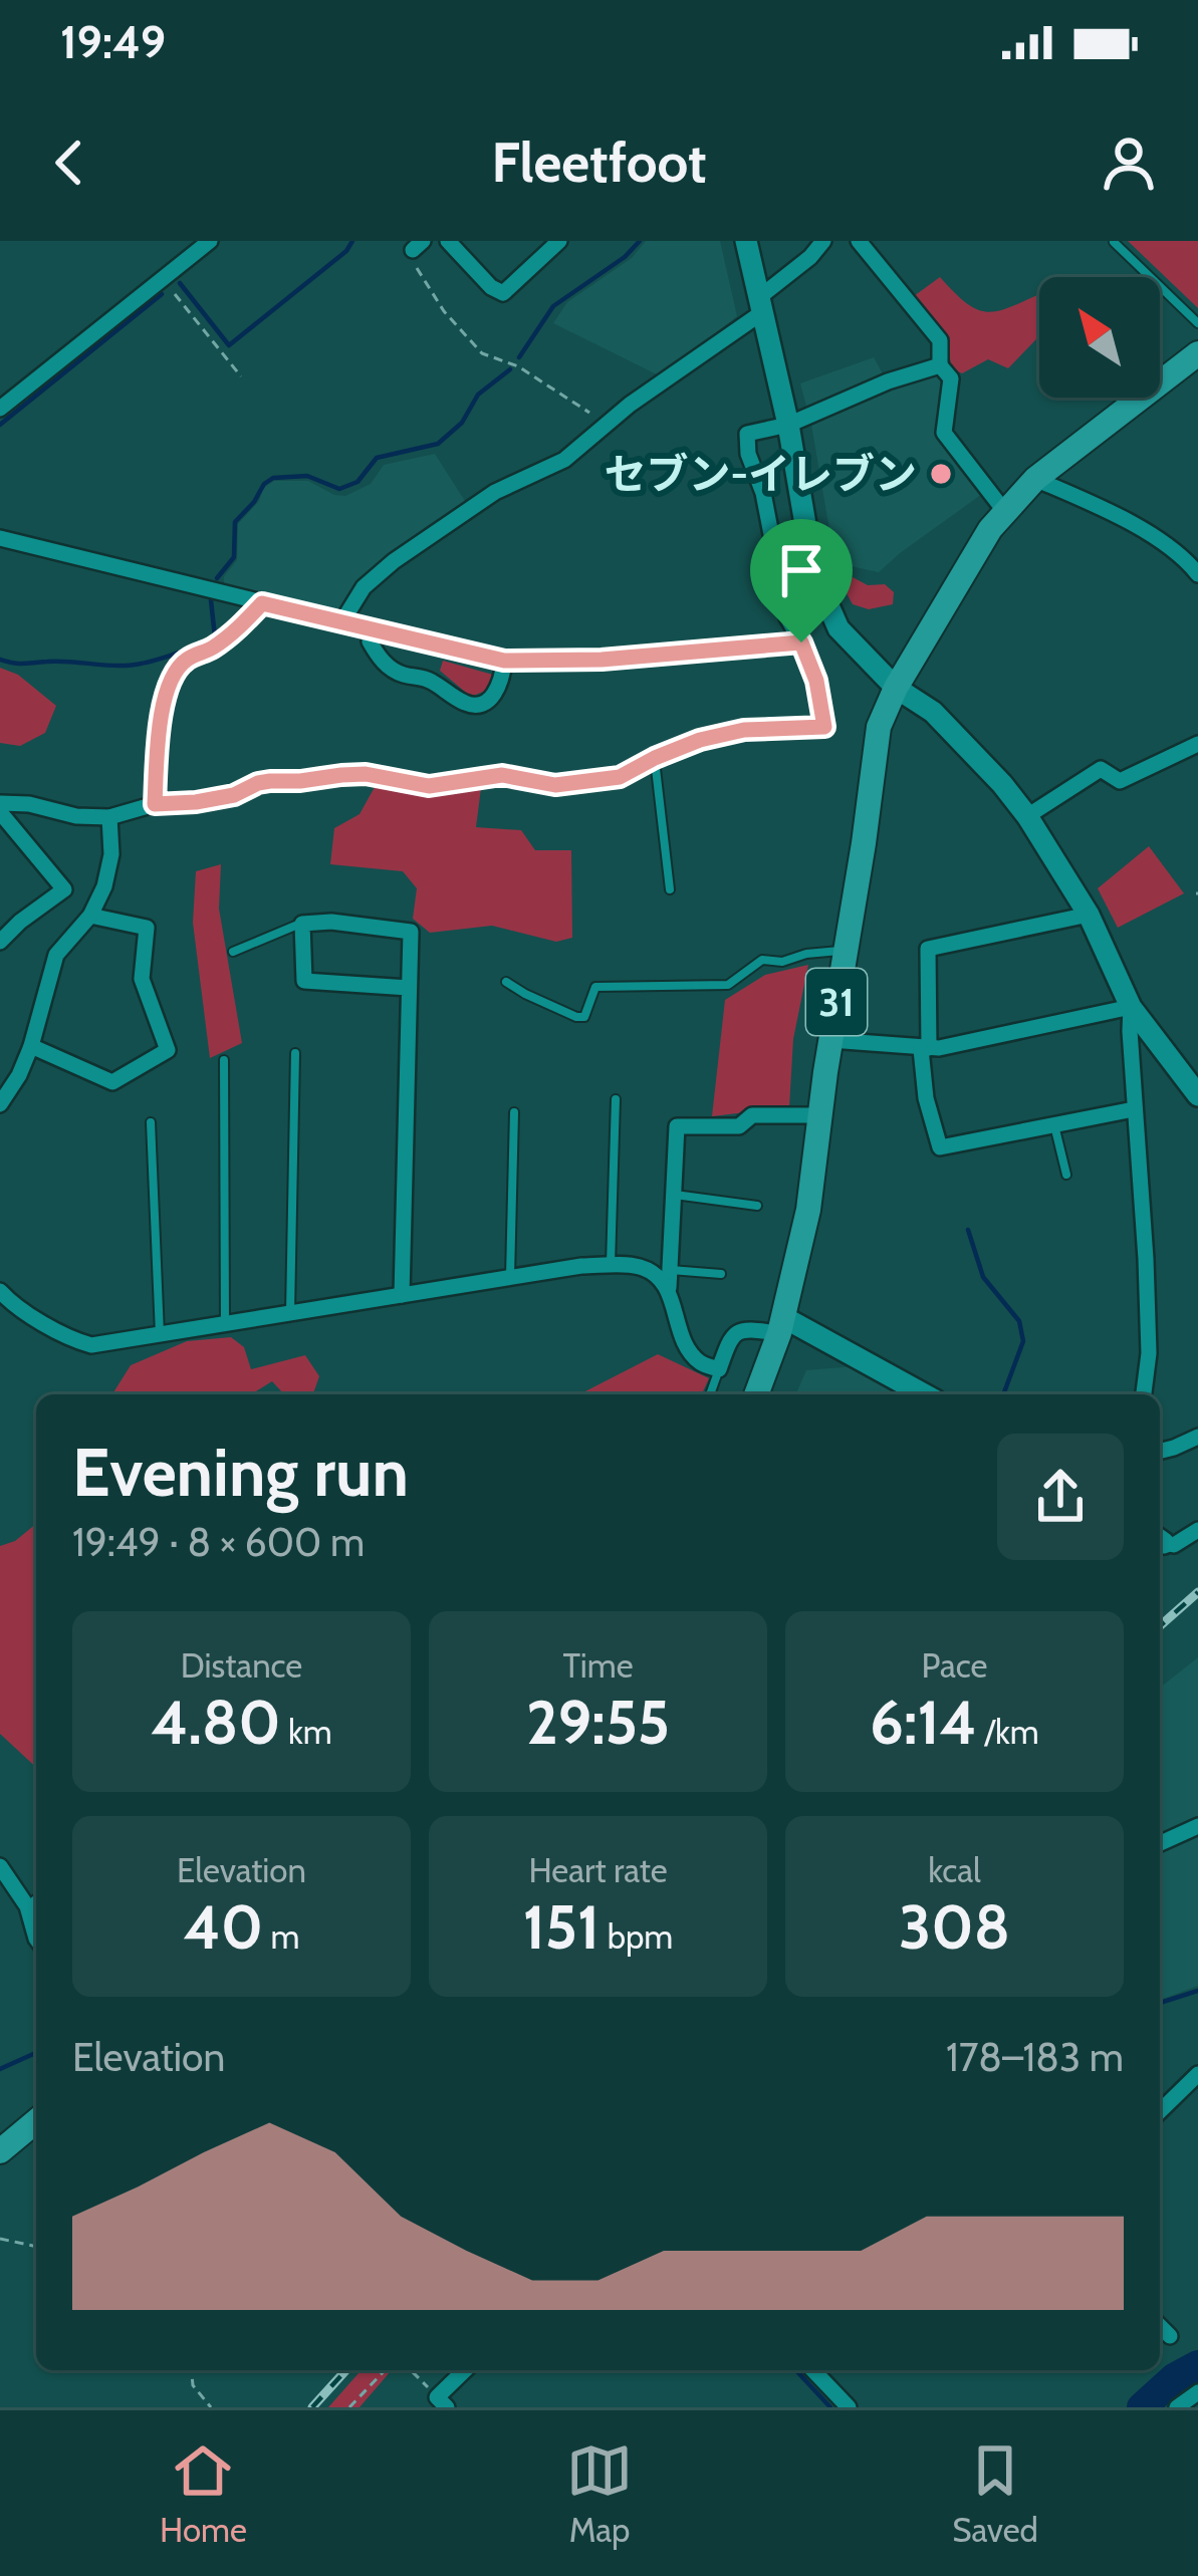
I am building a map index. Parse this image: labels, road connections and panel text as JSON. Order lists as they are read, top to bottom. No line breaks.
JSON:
{"streets":{"main road":["31"]},"places":["セブン-イレブン"],"north":"top left","page":{"status":"19:49","header":"Fleetfoot","heading":["Evening run","19:49 · 8 × 600 m"],"stats":[["Distance","4.80 km"],["Time","29:55"],["Pace","6:14 /km"],["Elevation","40 m"],["Heart rate","151 bpm"],["kcal","308"]],"chart":["Elevation","178–183 m"],"tabs":["Home","Map","Saved"]}}
